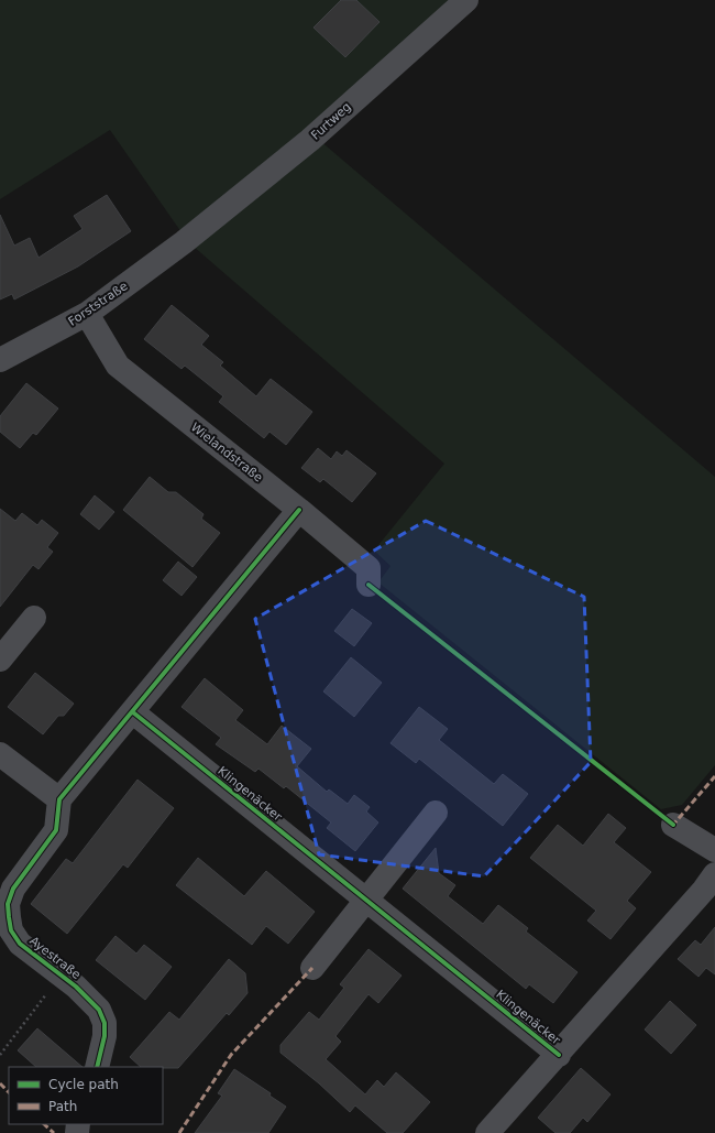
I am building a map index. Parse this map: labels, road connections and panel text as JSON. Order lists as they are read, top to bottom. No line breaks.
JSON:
{"streets":{"street":["Furtweg","Forststraße","Wielandstraße","Klingenäcker","Ayestraße"]},"crossings":[["Furtweg","Forststraße"],["Forststraße","Wielandstraße"]],"legend":["Cycle path","Path"]}
